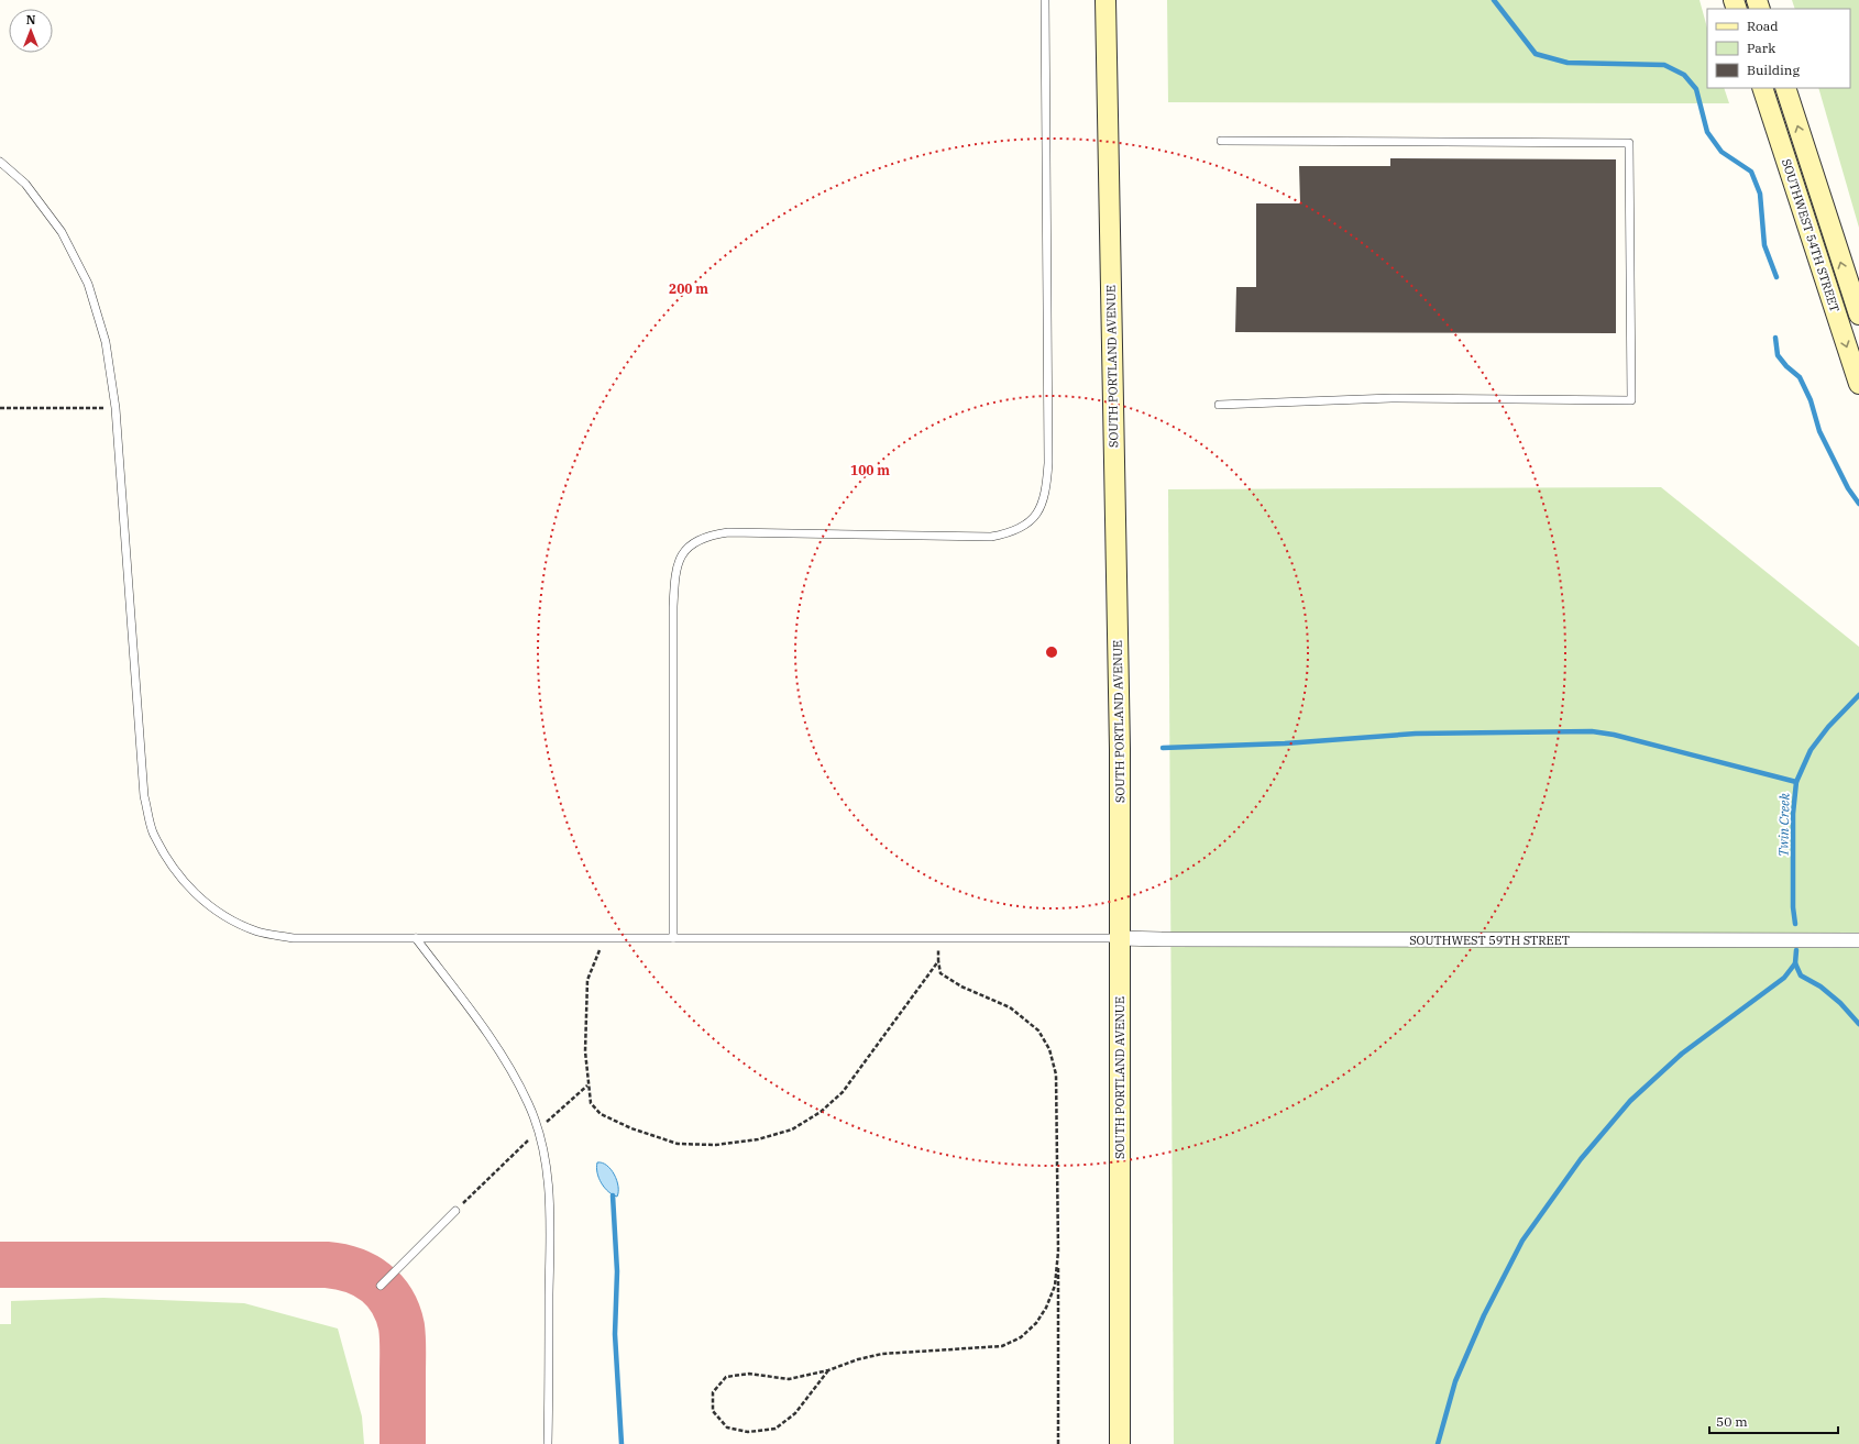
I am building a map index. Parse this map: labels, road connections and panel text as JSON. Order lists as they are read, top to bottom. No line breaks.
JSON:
{"streets":{"main road":["SOUTHWEST 54TH STREET","SOUTH PORTLAND AVENUE"],"street":["SOUTHWEST 59TH STREET"]},"crossings":[["SOUTH PORTLAND AVENUE","SOUTHWEST 59TH STREET"]],"water":["Twin Creek"],"legend":["Road","Park","Building"],"scale_bar":"50 m","north":"top","rings":["200 m","100 m"]}
